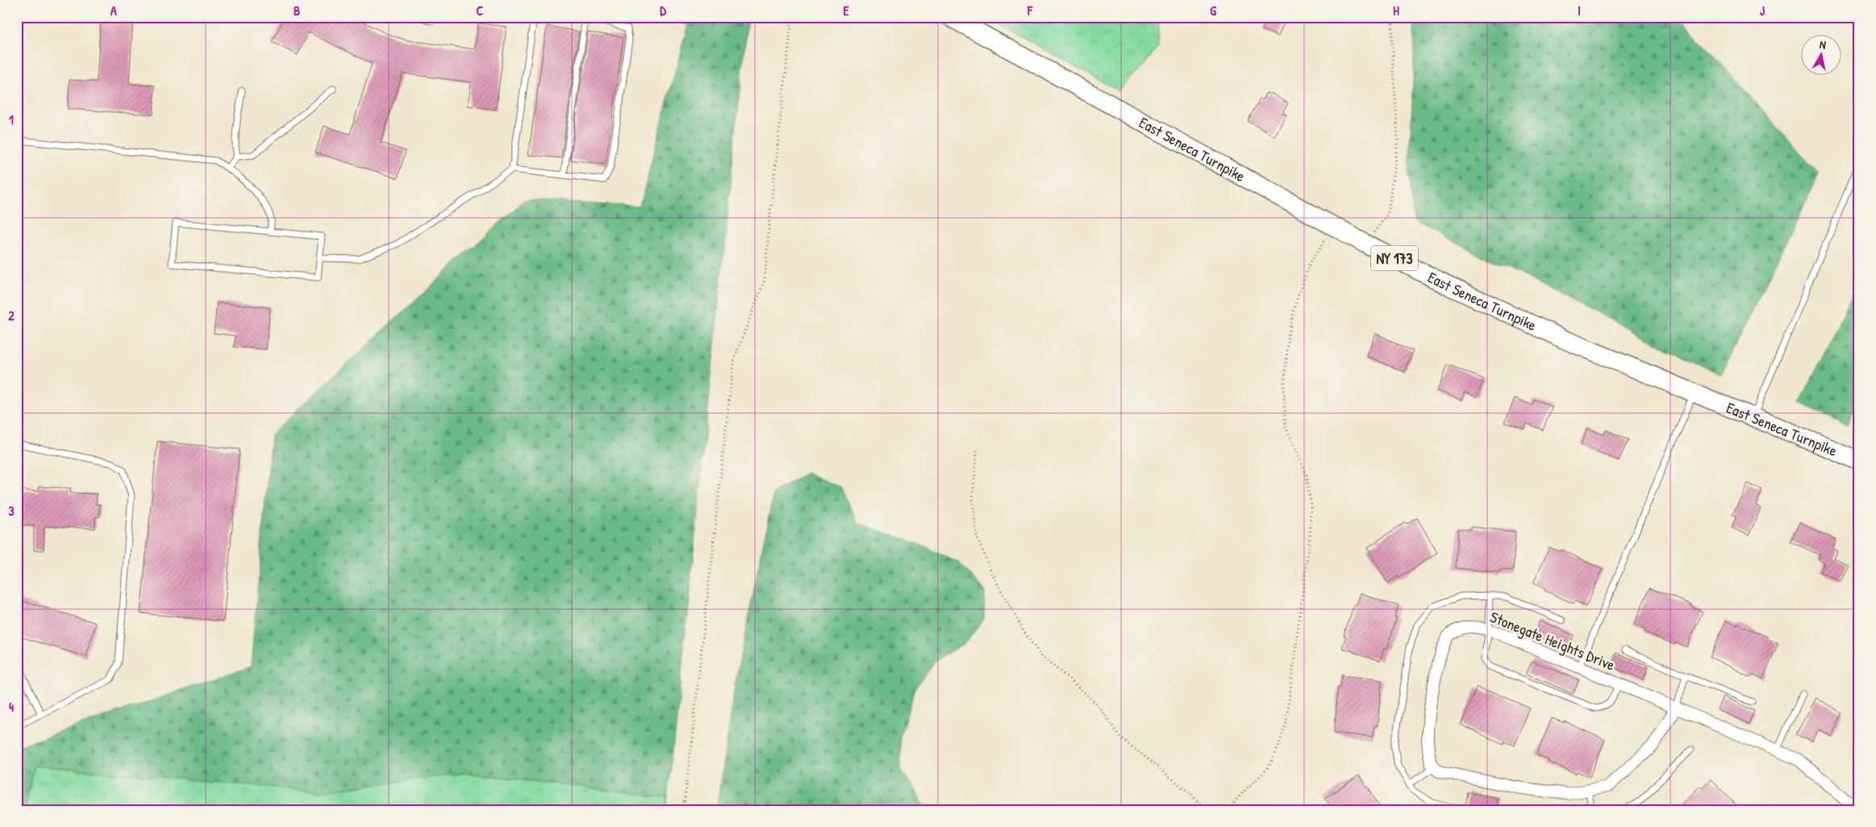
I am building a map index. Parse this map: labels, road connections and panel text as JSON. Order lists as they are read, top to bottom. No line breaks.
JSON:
{"streets":{"main road":["East Seneca Turnpike","NY 173"],"street":["Stonegate Heights Drive"]},"north":"top","grid":{"columns":["A","B","C","D","E","F","G","H","I","J"],"rows":["1","2","3","4"]}}
